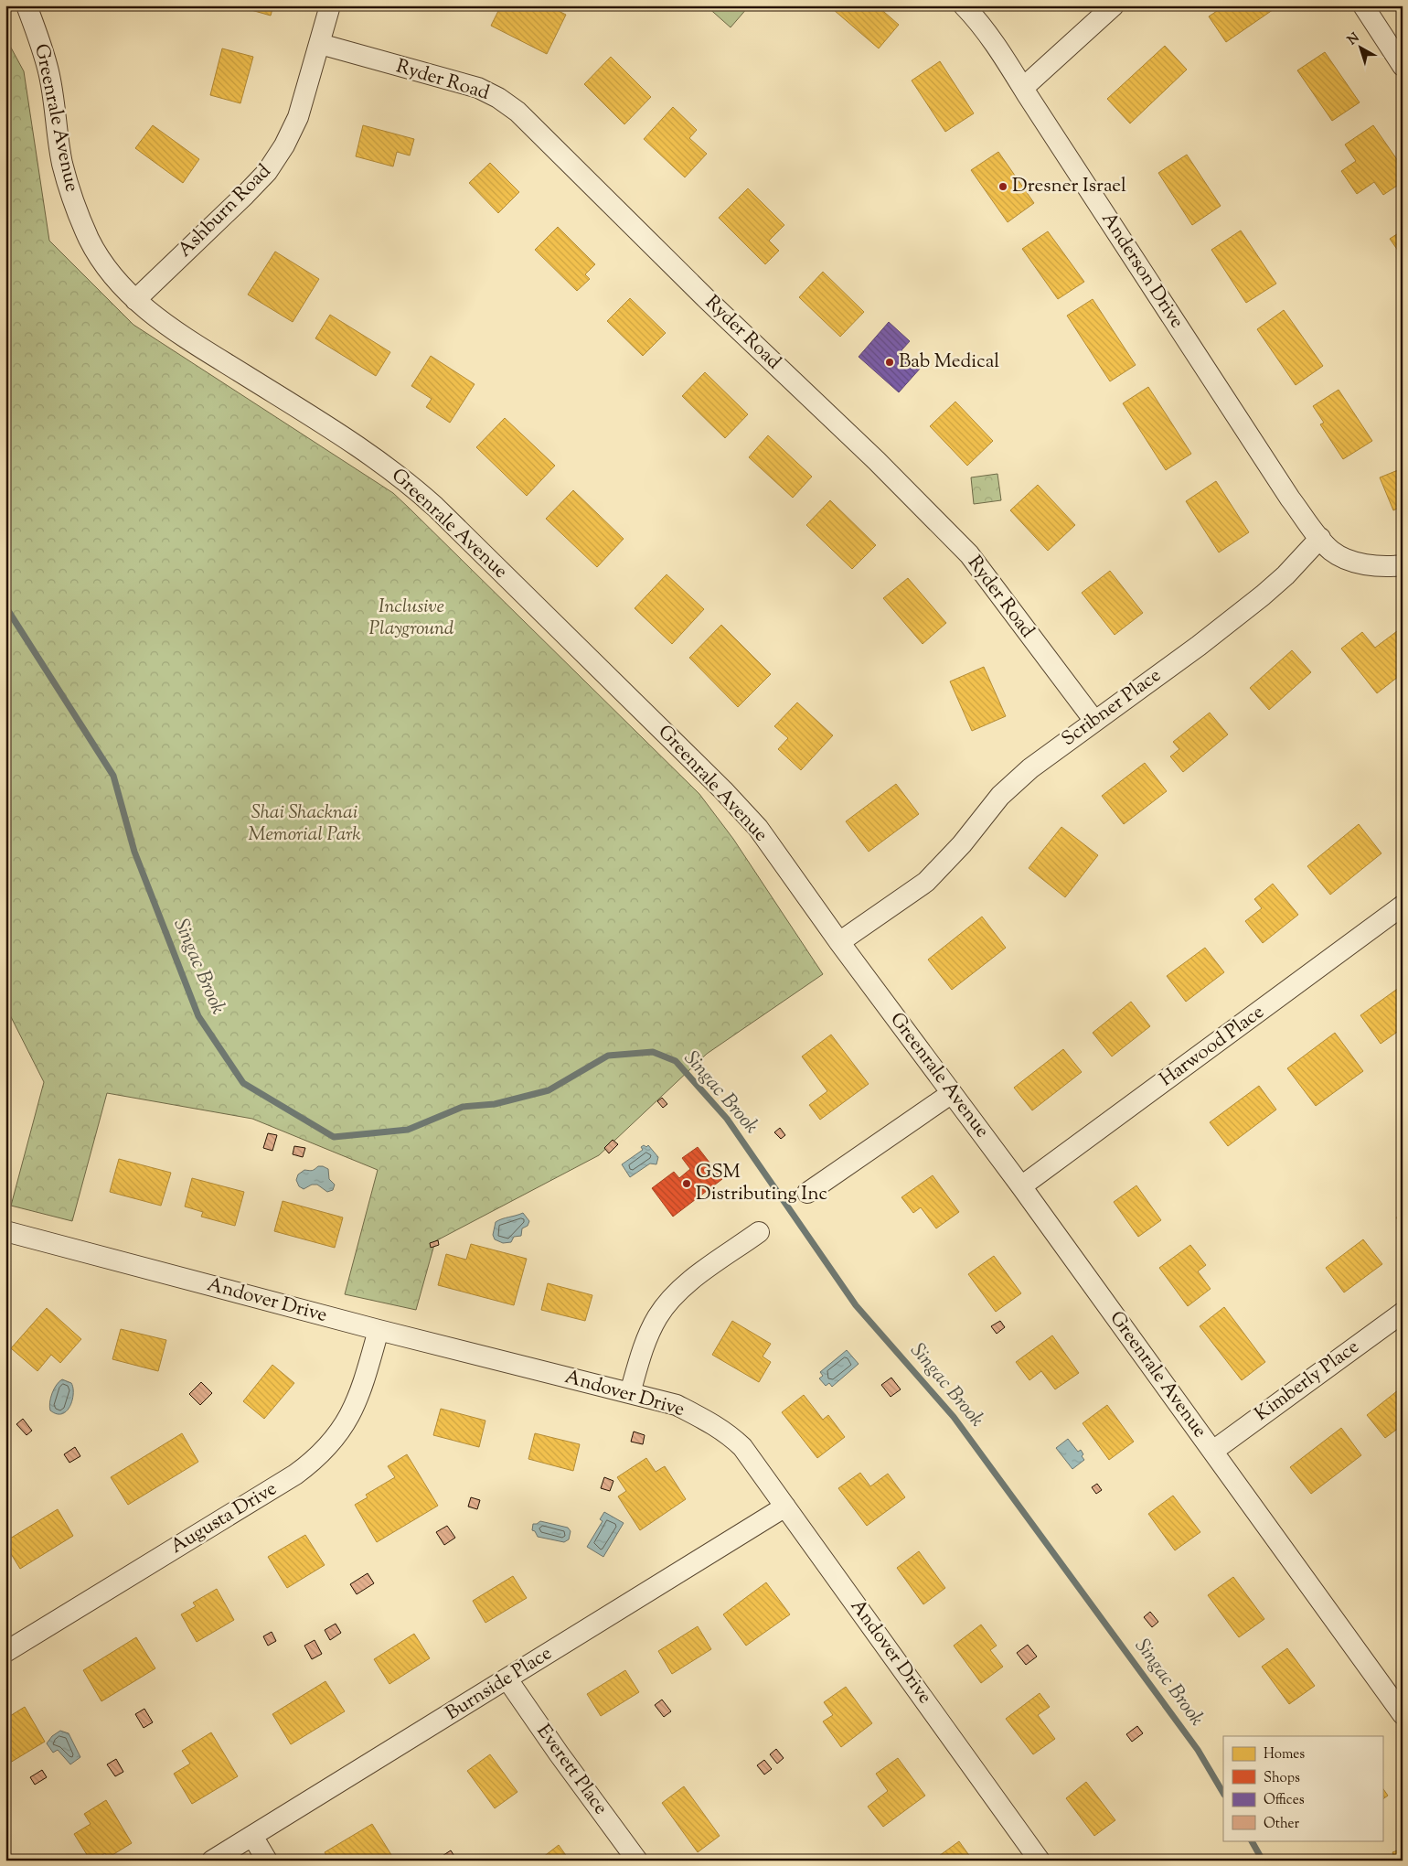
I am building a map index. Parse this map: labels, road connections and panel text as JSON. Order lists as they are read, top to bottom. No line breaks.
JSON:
{"streets":{"street":["Ryder Road","Greenrale Avenue","Ashburn Road","Anderson Drive","Scribner Place","Harwood Place","Andover Drive","Kimberly Place","Augusta Drive","Burnside Place","Everett Place"]},"crossings":[["Ryder Road","Ashburn Road"],["Ryder Road","Scribner Place"],["Greenrale Avenue","Ashburn Road"],["Greenrale Avenue","Scribner Place"],["Greenrale Avenue","Harwood Place"],["Greenrale Avenue","Kimberly Place"],["Anderson Drive","Scribner Place"],["Andover Drive","Augusta Drive"],["Andover Drive","Burnside Place"],["Burnside Place","Everett Place"]],"water":["Singac Brook"],"parks":["Inclusive Playground","Shai Shacknai Memorial Park"],"places":["Dresner Israel","Bab Medical","GSM Distributing Inc"],"legend":["Homes","Shops","Offices","Other"],"north":"top left"}
